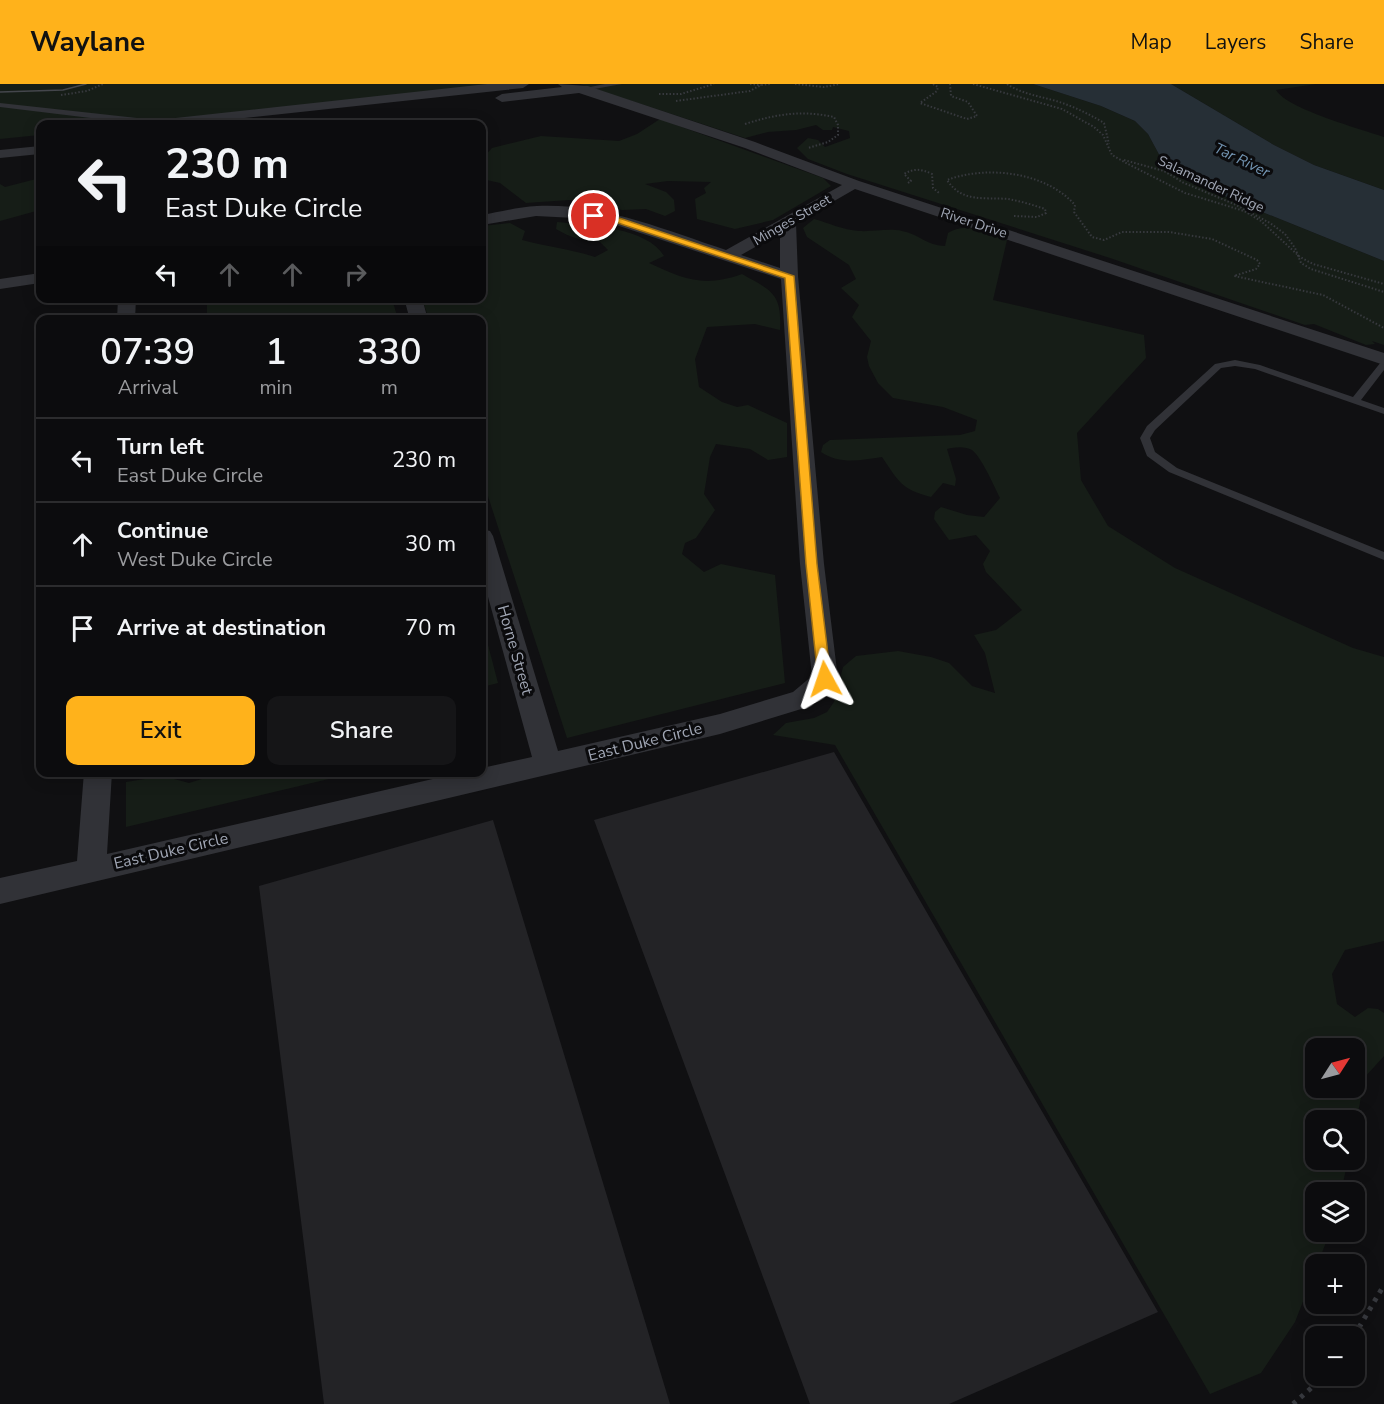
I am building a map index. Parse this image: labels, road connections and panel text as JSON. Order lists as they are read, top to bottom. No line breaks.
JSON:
{"streets":{"street":["Minges Street","River Drive","Horne Street","East Duke Circle"],"path":["Salamander Ridge"]},"crossings":[["Minges Street","River Drive"],["Horne Street","East Duke Circle"]],"water":["Tar River"],"north":"top right","page":{"header":"Waylane","nav":["Map","Layers","Share"],"turn":["230 m","East Duke Circle"],"eta":["07:39","Arrival","1","min","330","m"],"list":[{"name":"Turn left","note":"East Duke Circle","value":"230 m"},{"name":"Continue","note":"West Duke Circle","value":"30 m"},{"name":"Arrive at destination","value":"70 m"}],"buttons":["Exit","Share"],"map_buttons":["+","−"]}}
